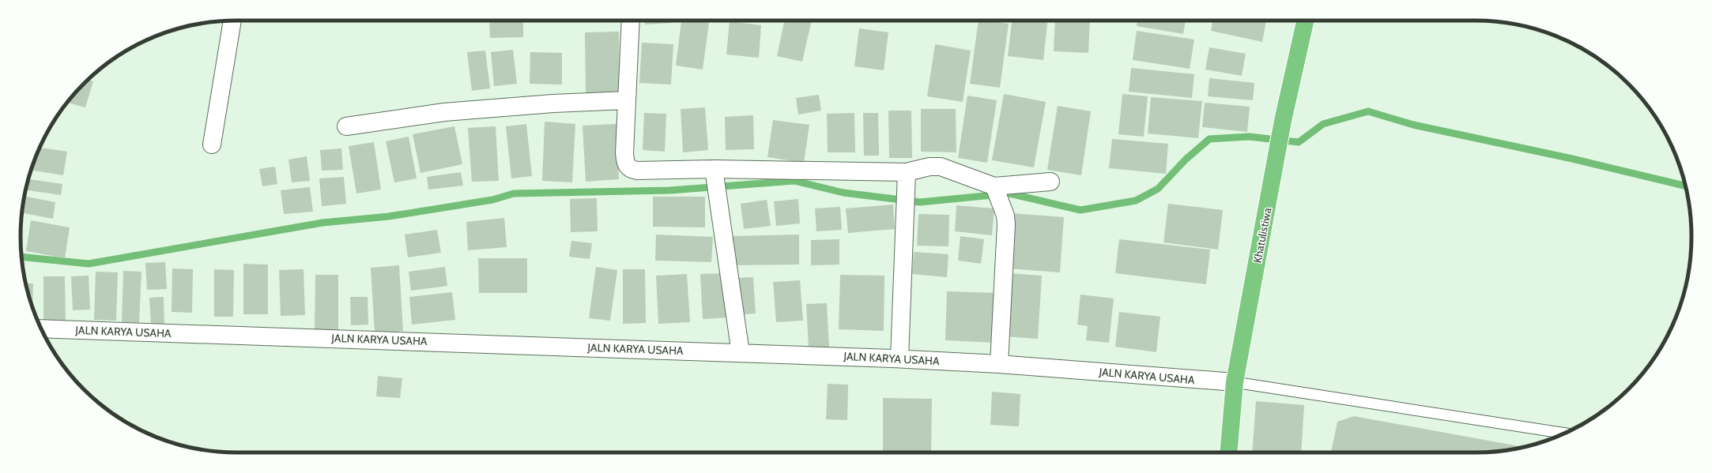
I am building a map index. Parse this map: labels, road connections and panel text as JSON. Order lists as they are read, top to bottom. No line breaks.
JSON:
{"streets":{"highway":["Khatulistiwa"],"street":["JALN KARYA USAHA"]},"crossings":[["Khatulistiwa","JALN KARYA USAHA"]]}
